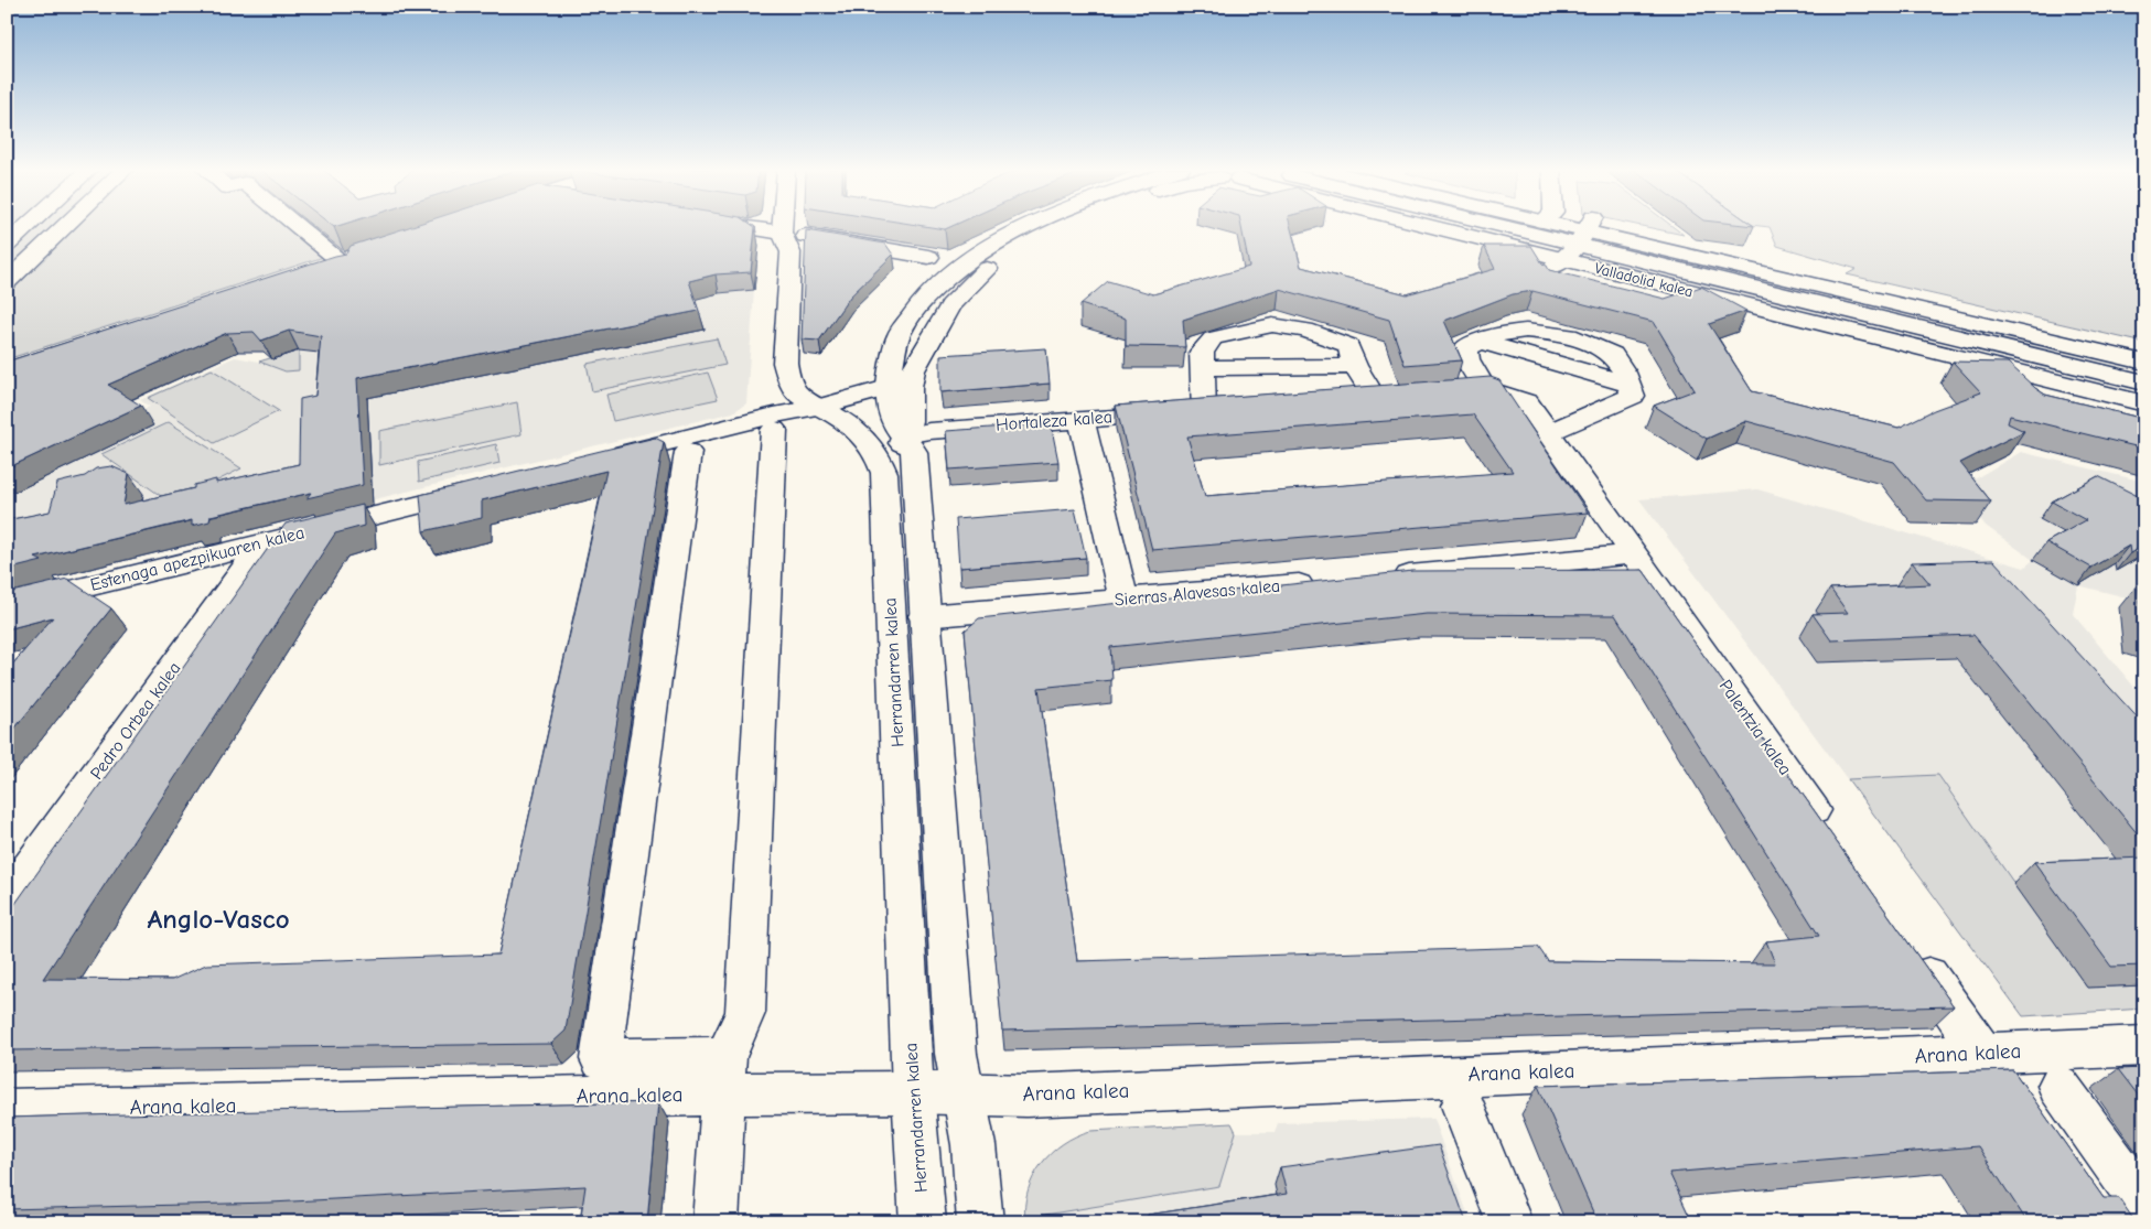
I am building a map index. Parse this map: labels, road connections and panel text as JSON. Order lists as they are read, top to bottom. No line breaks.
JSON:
{"streets":{"street":["Valladolid kalea","Hortaleza kalea","Estenaga apezpikuaren kalea","Sierras Alavesas kalea","Herrandarren kalea","Pedro Orbea kalea","Palentzia kalea","Arana kalea"]},"crossings":[["Hortaleza kalea","Herrandarren kalea"],["Estenaga apezpikuaren kalea","Pedro Orbea kalea"],["Sierras Alavesas kalea","Herrandarren kalea"],["Herrandarren kalea","Arana kalea"]],"districts":["Anglo-Vasco"]}
